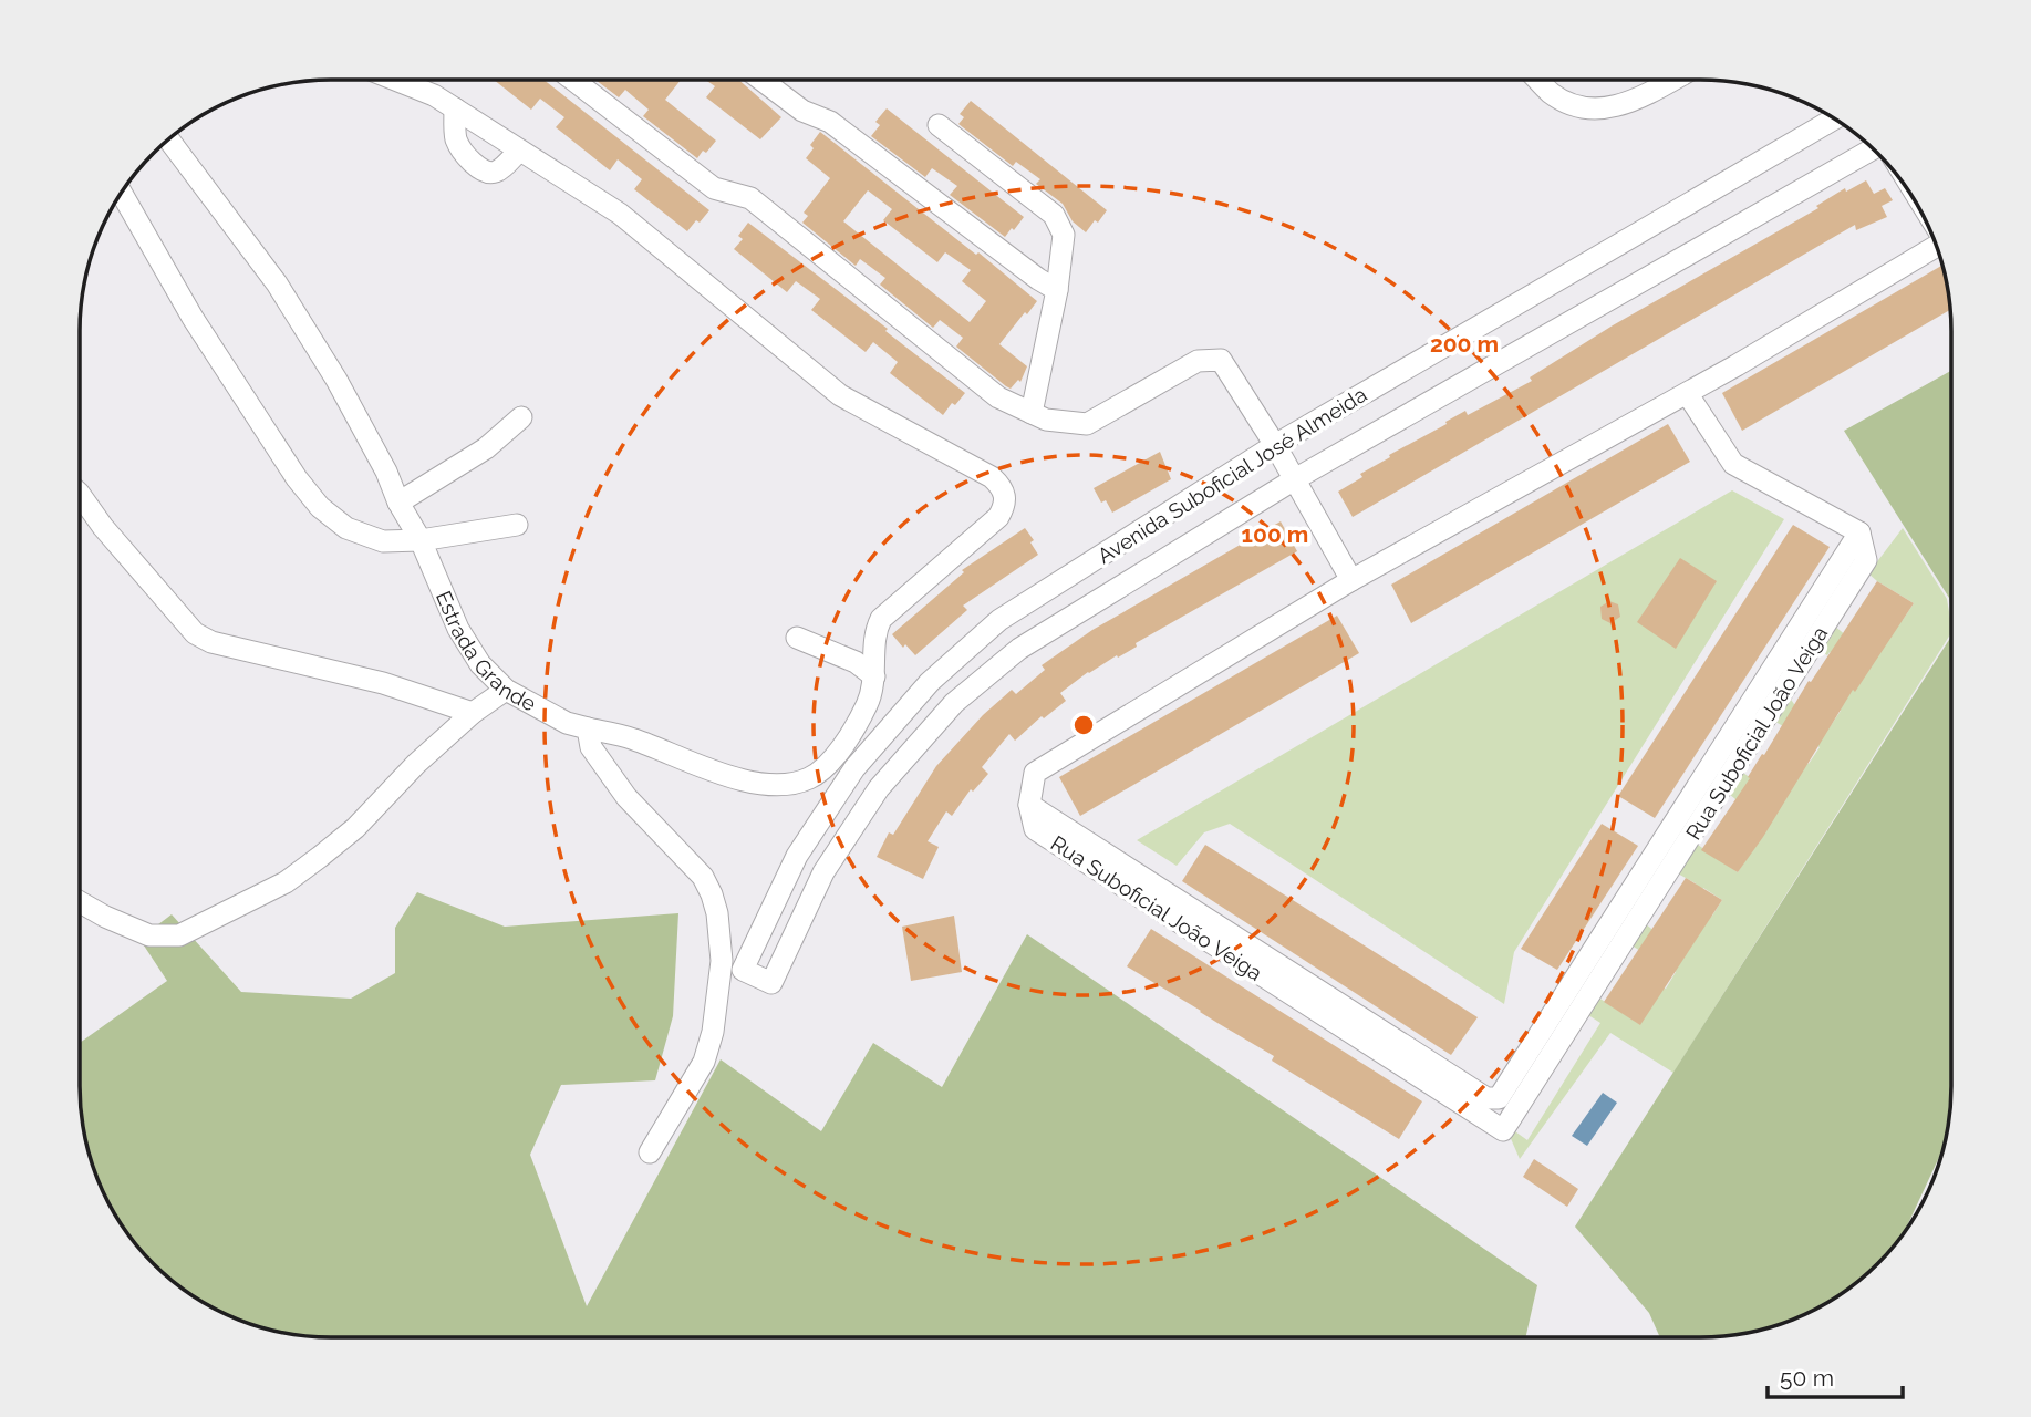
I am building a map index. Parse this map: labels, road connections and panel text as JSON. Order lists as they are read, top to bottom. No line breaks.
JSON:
{"streets":{"street":["Avenida Suboficial José Almeida","Estrada Grande","Rua Suboficial João Veiga"]},"scale_bar":"50 m","rings":["200 m","100 m"]}
